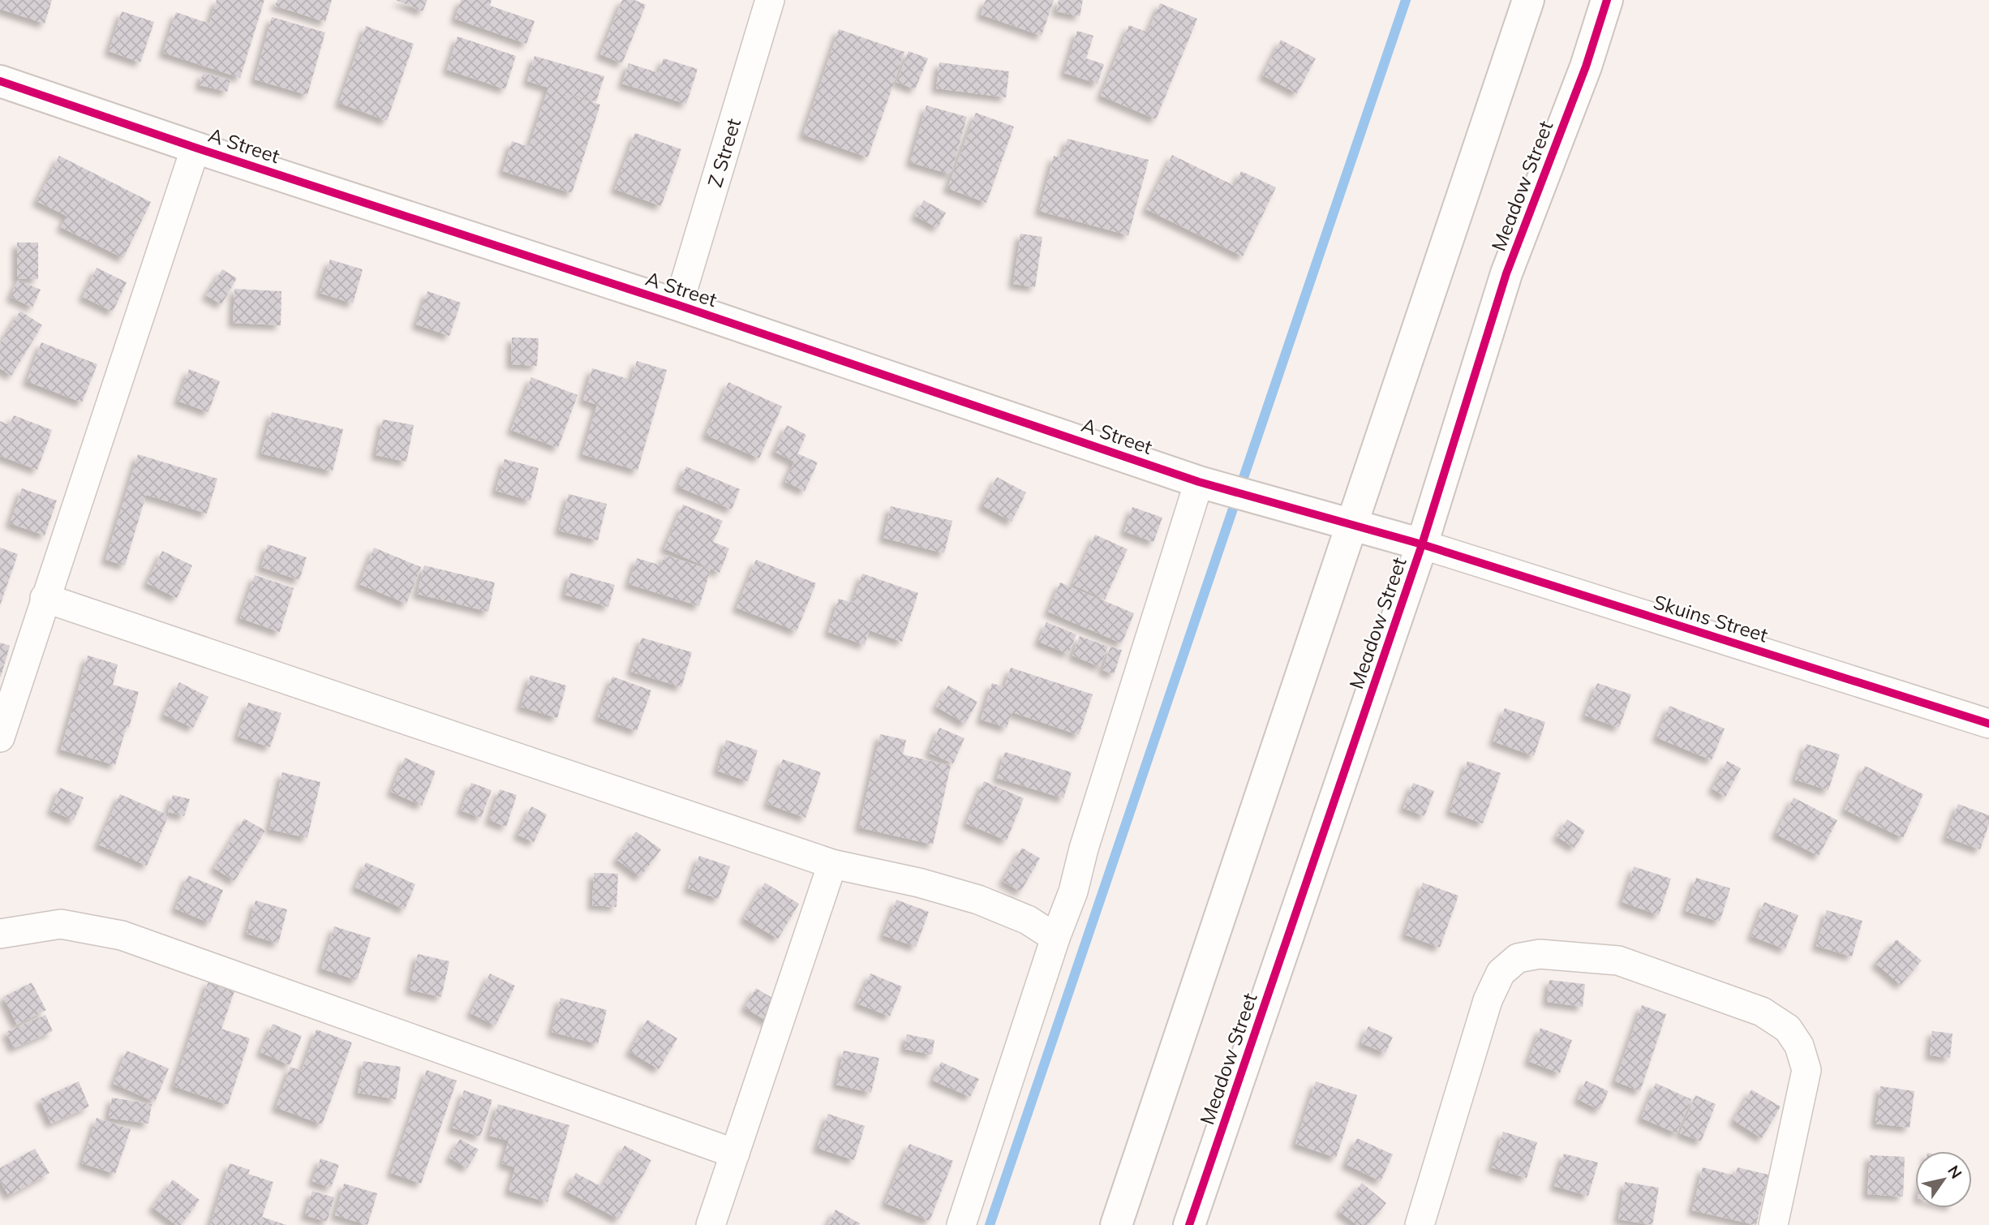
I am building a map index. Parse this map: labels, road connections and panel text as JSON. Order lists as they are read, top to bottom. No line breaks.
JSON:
{"streets":{"street":["A Street","Z Street","Meadow Street","Skuins Street"]},"crossings":[["A Street","Z Street"],["A Street","Meadow Street"],["A Street","Skuins Street"],["Meadow Street","Skuins Street"]],"north":"top right"}
